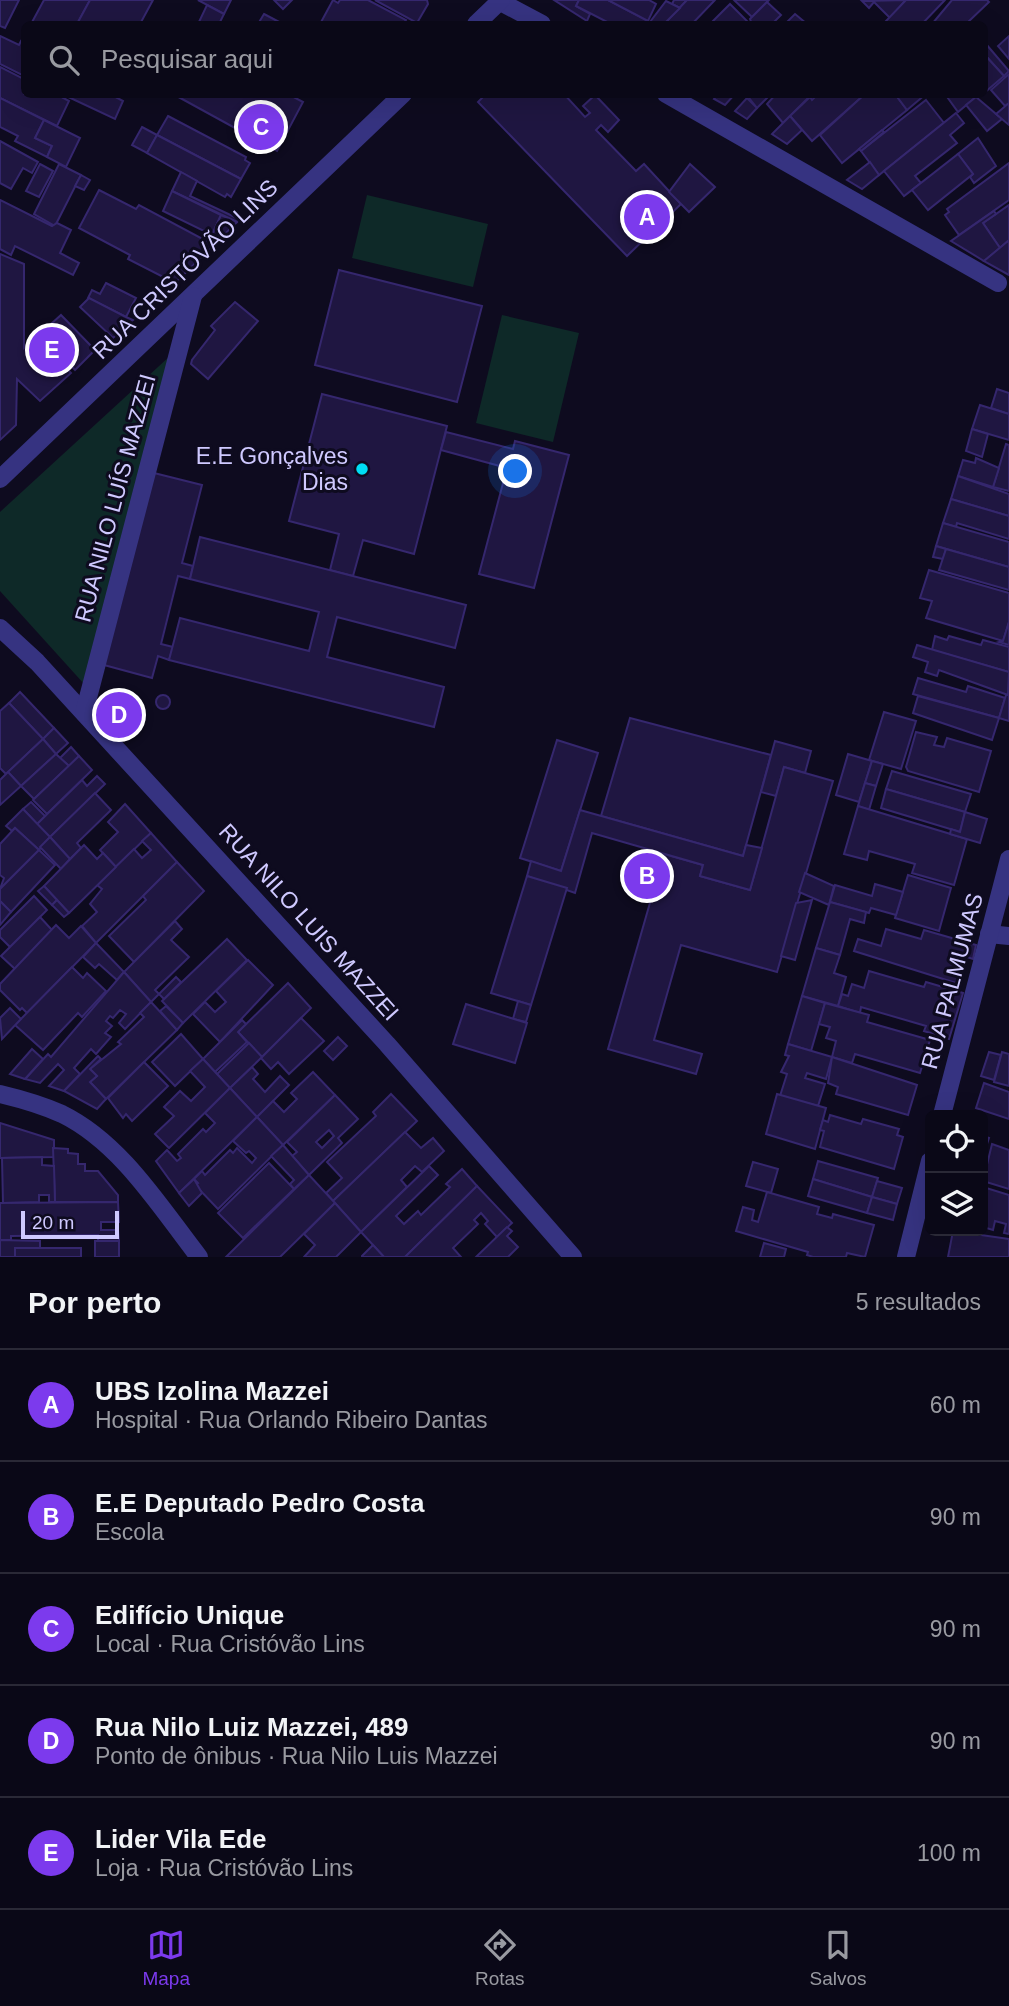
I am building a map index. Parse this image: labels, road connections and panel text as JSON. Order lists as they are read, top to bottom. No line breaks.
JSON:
{"streets":{"street":["RUA CRISTÓVÃO LINS","RUA NILO LUÍS MAZZEI","RUA NILO LUIS MAZZEI","RUA PALMUMAS"]},"crossings":[["RUA CRISTÓVÃO LINS","RUA NILO LUÍS MAZZEI"],["RUA NILO LUÍS MAZZEI","RUA NILO LUIS MAZZEI"]],"places":["E.E Gonçalves Dias"],"scale_bar":"20 m","page":{"search":"Pesquisar aqui","pins":["C","A","E","D","B"],"scale":"20 m","heading":["Por perto","5 resultados"],"list":[{"mark":"A","name":"UBS Izolina Mazzei","note":"Hospital · Rua Orlando Ribeiro Dantas","value":"60 m"},{"mark":"B","name":"E.E Deputado Pedro Costa","note":"Escola","value":"90 m"},{"mark":"C","name":"Edifício Unique","note":"Local · Rua Cristóvão Lins","value":"90 m"},{"mark":"D","name":"Rua Nilo Luiz Mazzei, 489","note":"Ponto de ônibus · Rua Nilo Luis Mazzei","value":"90 m"},{"mark":"E","name":"Lider Vila Ede","note":"Loja · Rua Cristóvão Lins","value":"100 m"}],"nav":["Mapa","Rotas","Salvos"]}}
